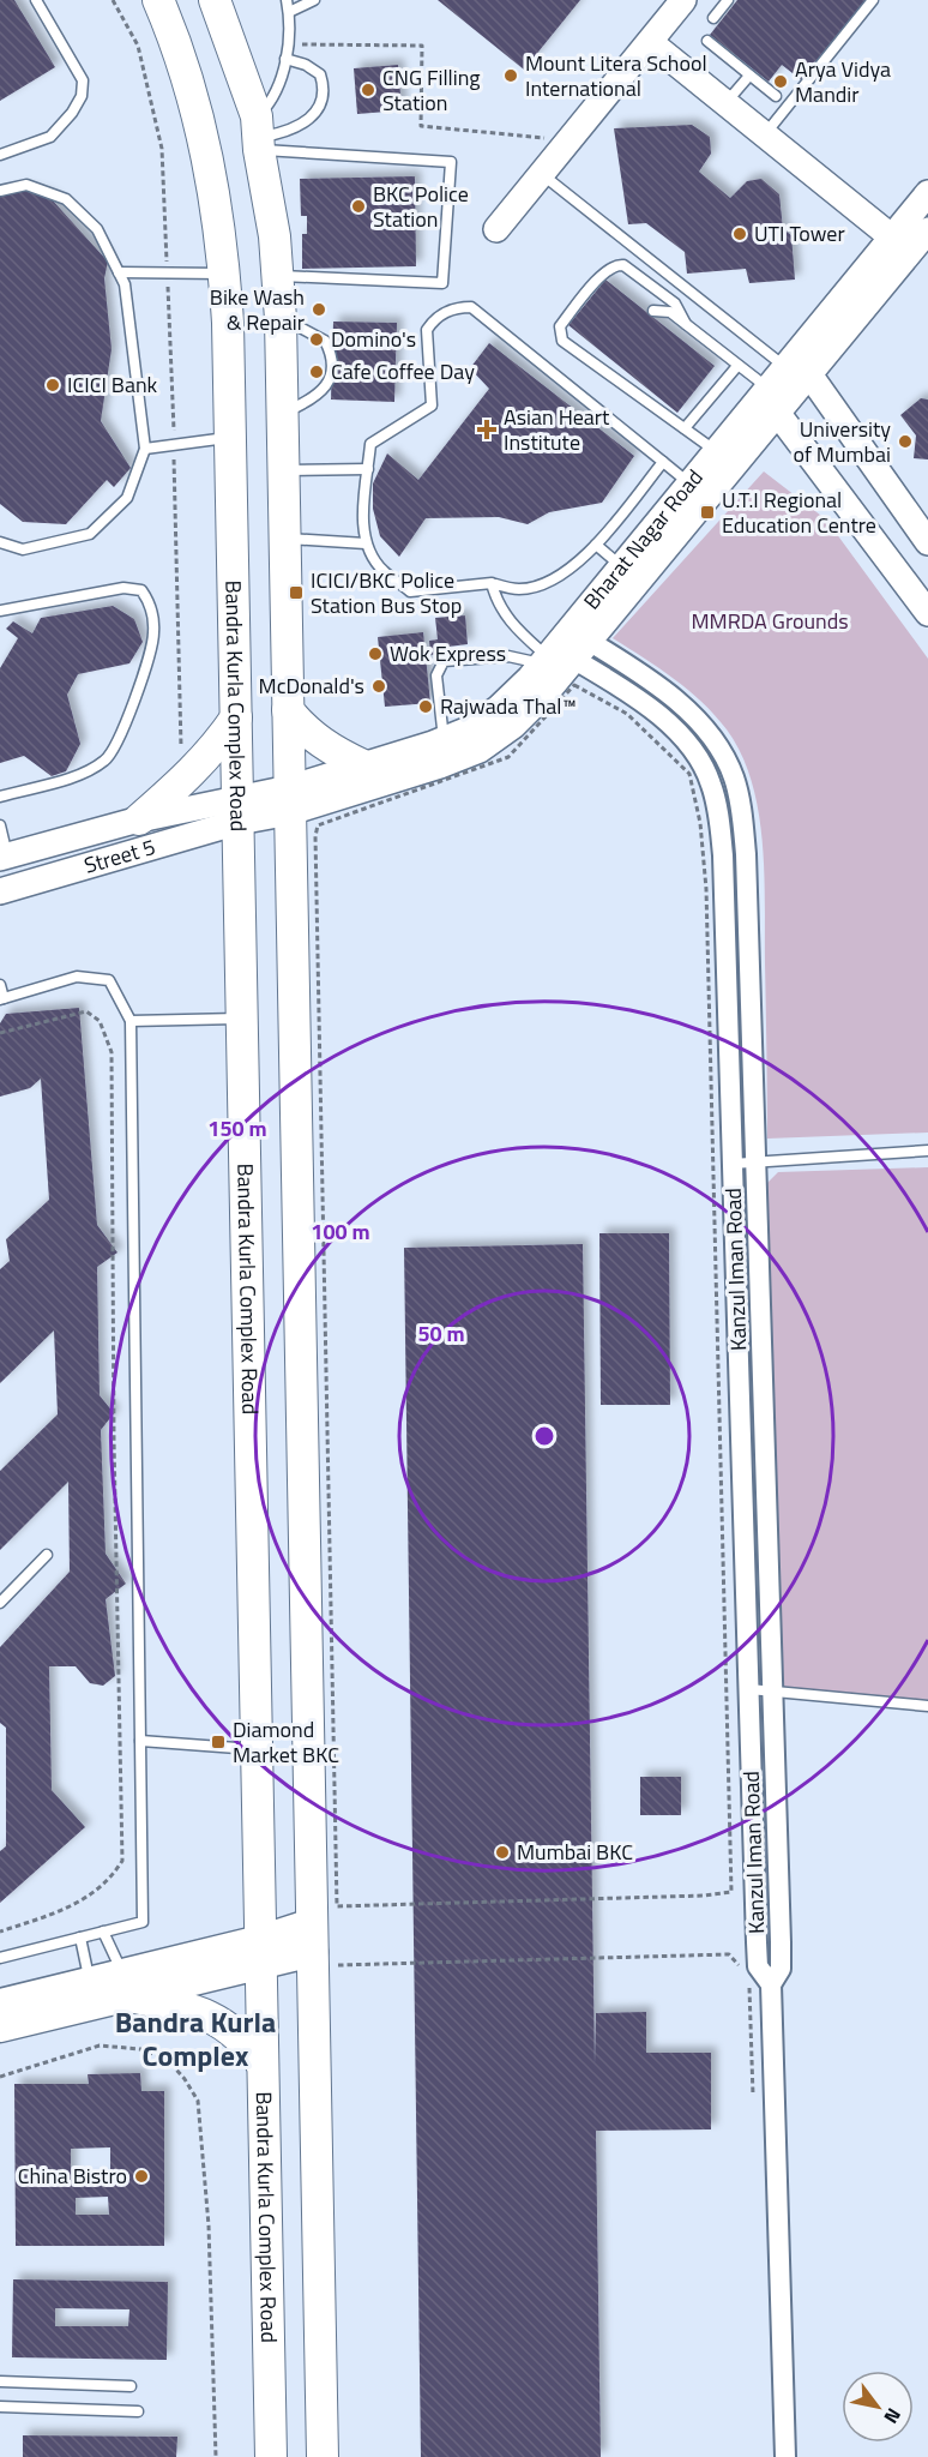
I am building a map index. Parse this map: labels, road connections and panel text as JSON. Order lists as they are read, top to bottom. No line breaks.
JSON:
{"streets":{"main road":["Bandra Kurla Complex Road"],"street":["Bharat Nagar Road","Street 5","Kanzul Iman Road"]},"crossings":[["Bharat Nagar Road","Kanzul Iman Road"],["Bandra Kurla Complex Road","Street 5"]],"districts":["Bandra Kurla Complex"],"parks":["MMRDA Grounds"],"places":{"other":["Mount Litera School International","Arya Vidya Mandir","CNG Filling Station","BKC Police Station","UTI Tower","Bike Wash & Repair","Domino's","Cafe Coffee Day","ICICI Bank","University of Mumbai","Wok Express","McDonald's","Rajwada Thal™","Mumbai BKC","China Bistro"],"health":["Asian Heart Institute"],"transit":["U.T.I Regional Education Centre","ICICI/BKC Police Station Bus Stop","Diamond Market BKC"]},"north":"bottom right","rings":["150 m","100 m","50 m"]}
